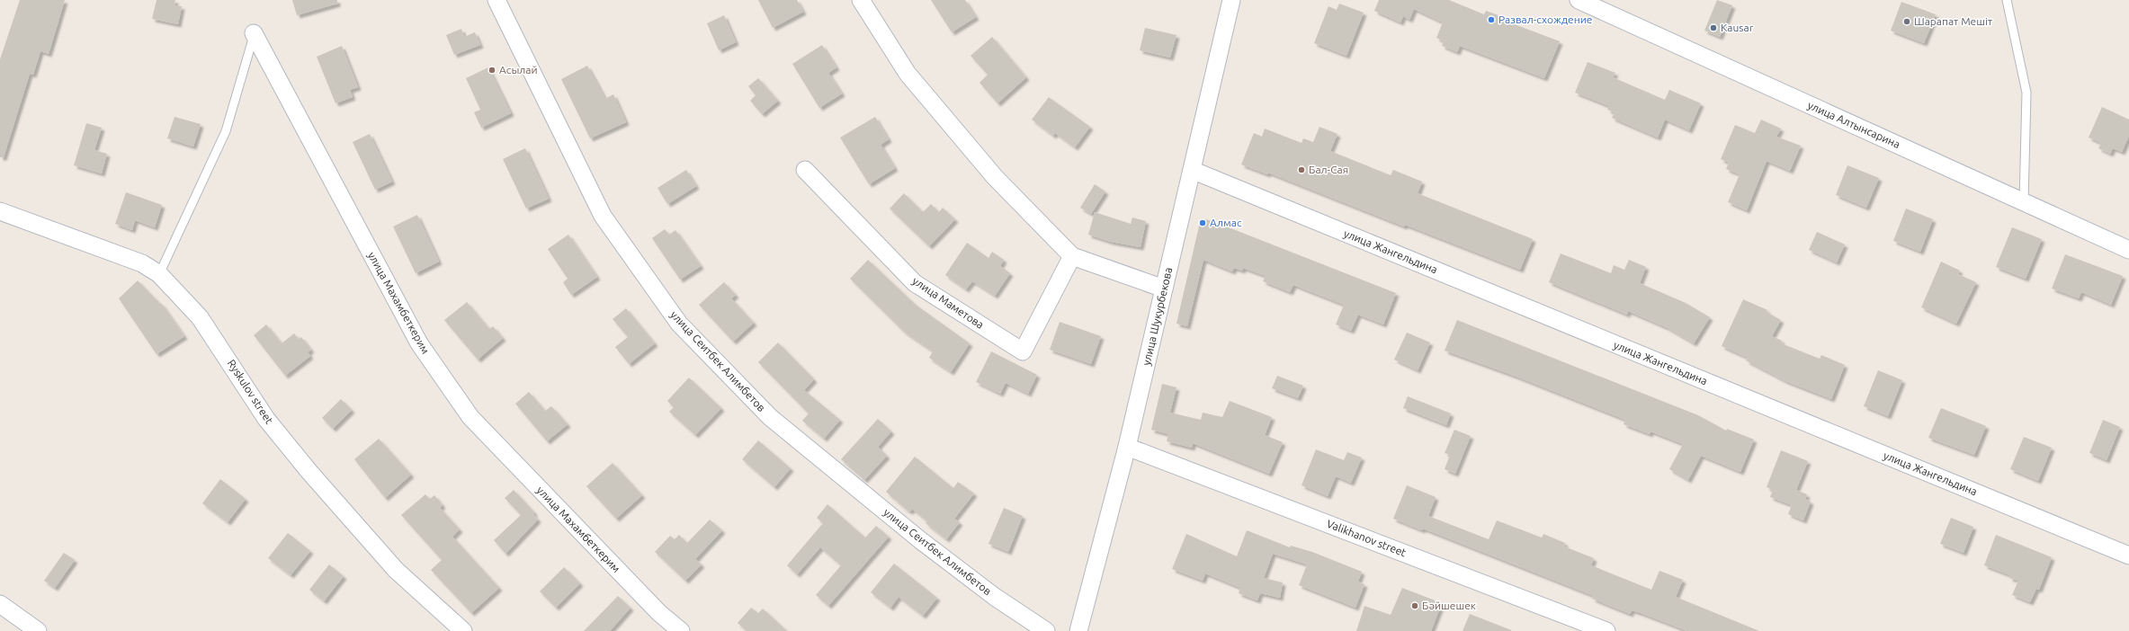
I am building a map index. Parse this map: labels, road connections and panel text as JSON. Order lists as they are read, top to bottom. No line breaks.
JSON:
{"streets":{"street":["улица Алтынсарина","улица Жангельдина","улица Махамбеткерим","улица Маметова","улица Шукурбекова","улица Сеитбек Алимбетов","Ryskulov street","Valikhanov street"]},"crossings":[["улица Жангельдина","улица Шукурбекова"],["улица Шукурбекова","Valikhanov street"]],"places":["Развал-схождение","Шарапат Мешіт","Kausar","Асылай","Бал-Сая","Алмас","Бәйшешек"]}
